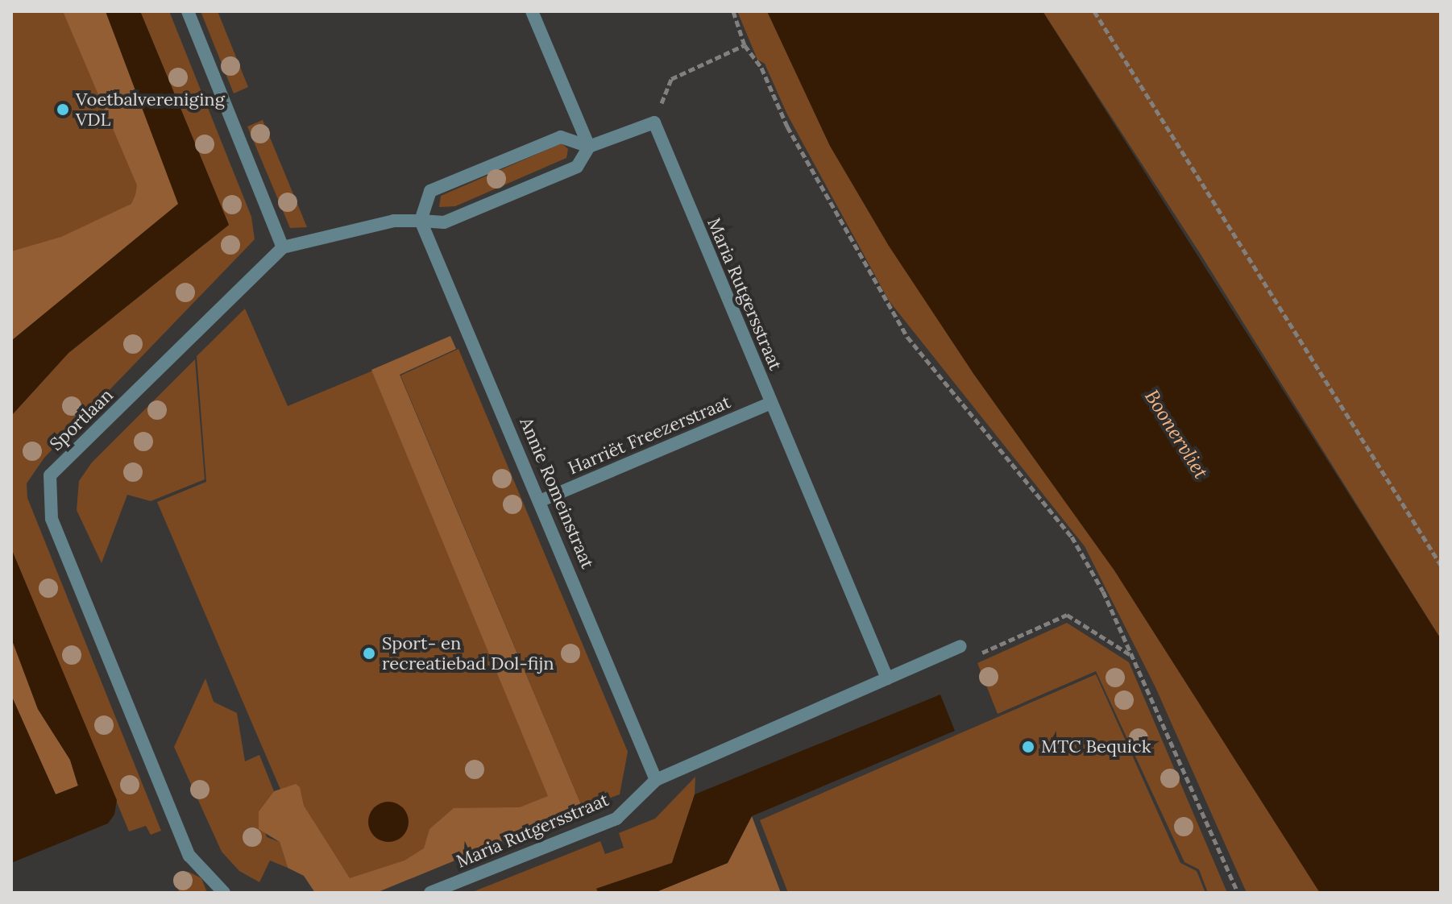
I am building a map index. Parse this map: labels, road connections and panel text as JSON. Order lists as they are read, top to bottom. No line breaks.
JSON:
{"streets":{"street":["Maria Rutgersstraat","Sportlaan","Harriët Freezerstraat","Annie Romeinstraat"]},"crossings":[["Maria Rutgersstraat","Harriët Freezerstraat"],["Maria Rutgersstraat","Annie Romeinstraat"],["Harriët Freezerstraat","Annie Romeinstraat"]],"water":["Boonervliet"],"places":["Voetbalvereniging VDL","Sport- en recreatiebad Dol-fijn","MTC Bequick"]}
